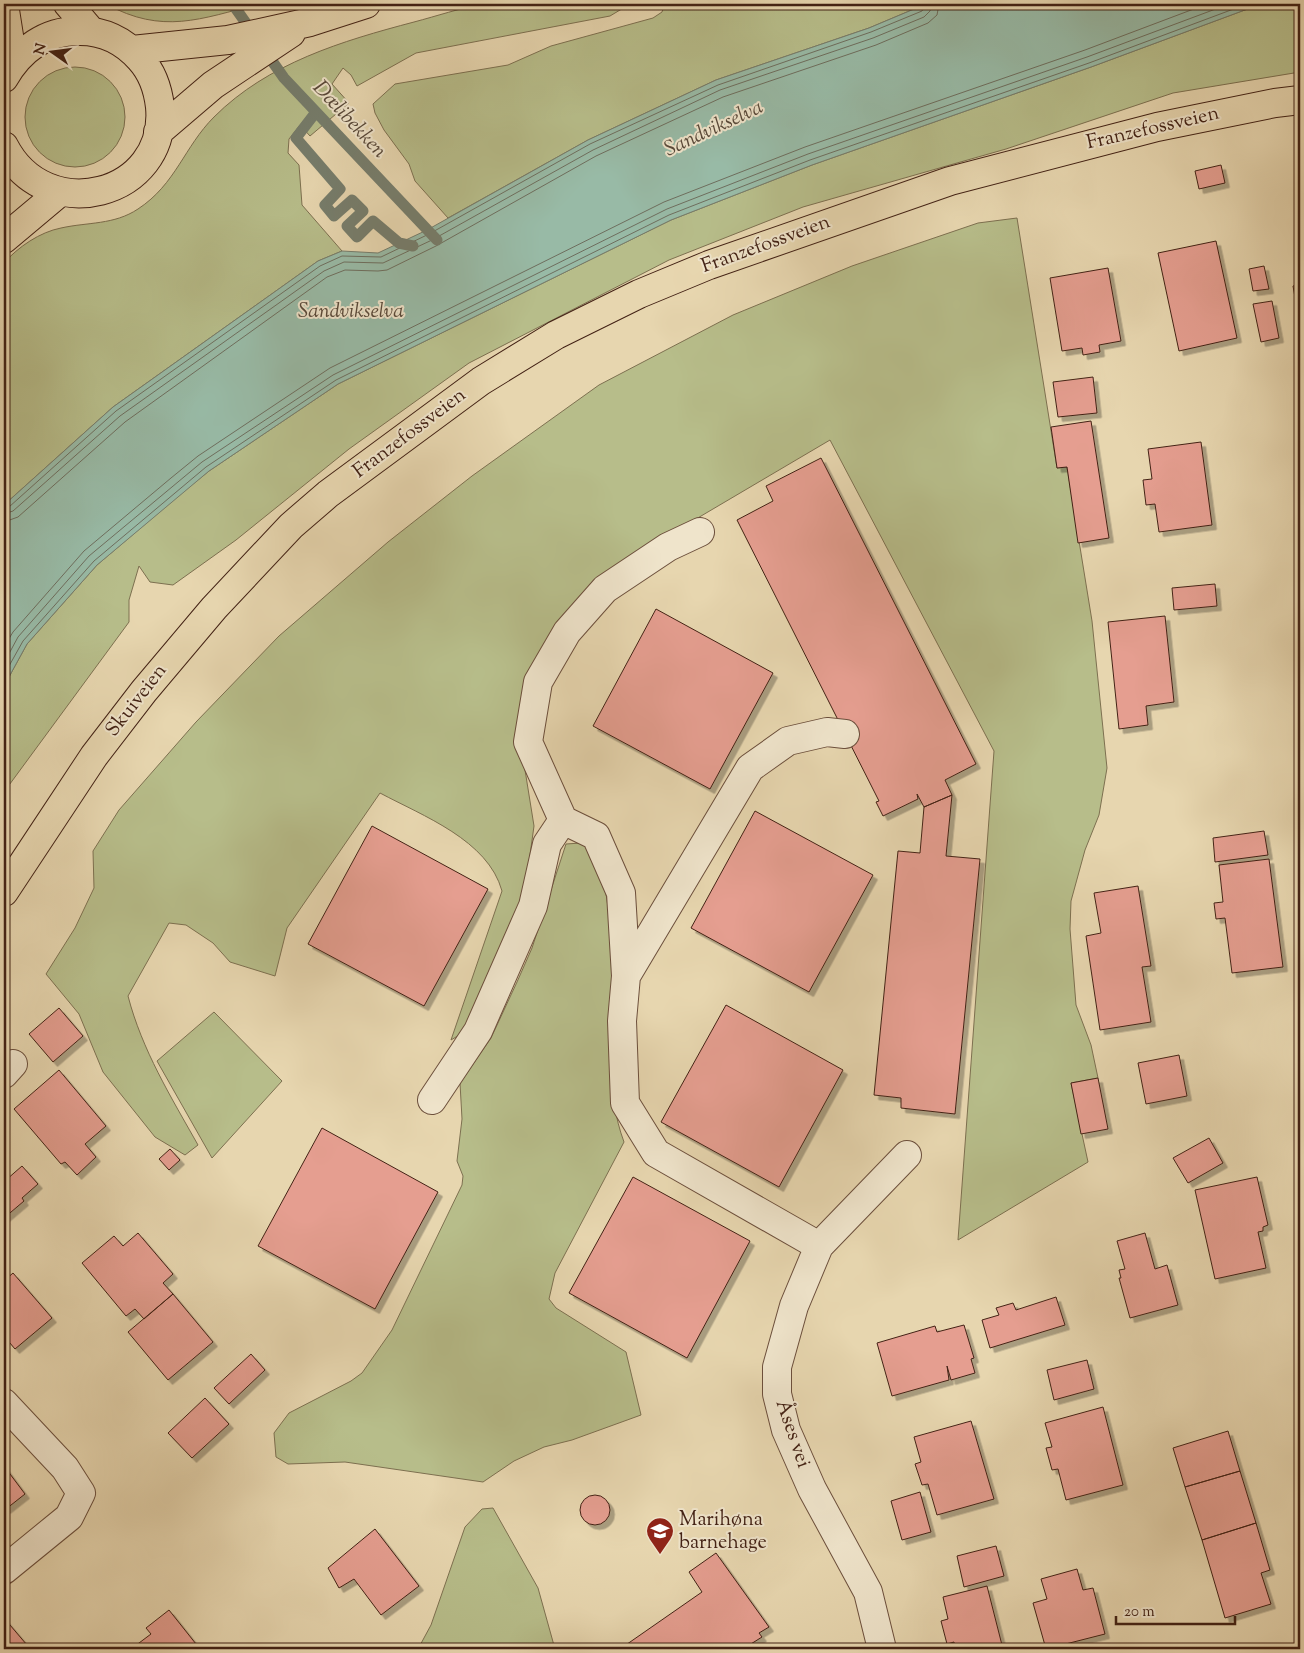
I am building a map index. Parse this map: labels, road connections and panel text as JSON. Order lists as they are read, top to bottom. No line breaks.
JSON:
{"streets":{"main road":["Franzefossveien","Skuiveien"],"street":["Åses vei"]},"crossings":[["Franzefossveien","Skuiveien"]],"water":["Dælibekken","Sandvikselva"],"places":{"school or university":["Marihøna barnehage"]},"scale_bar":"20 m","north":"left"}
